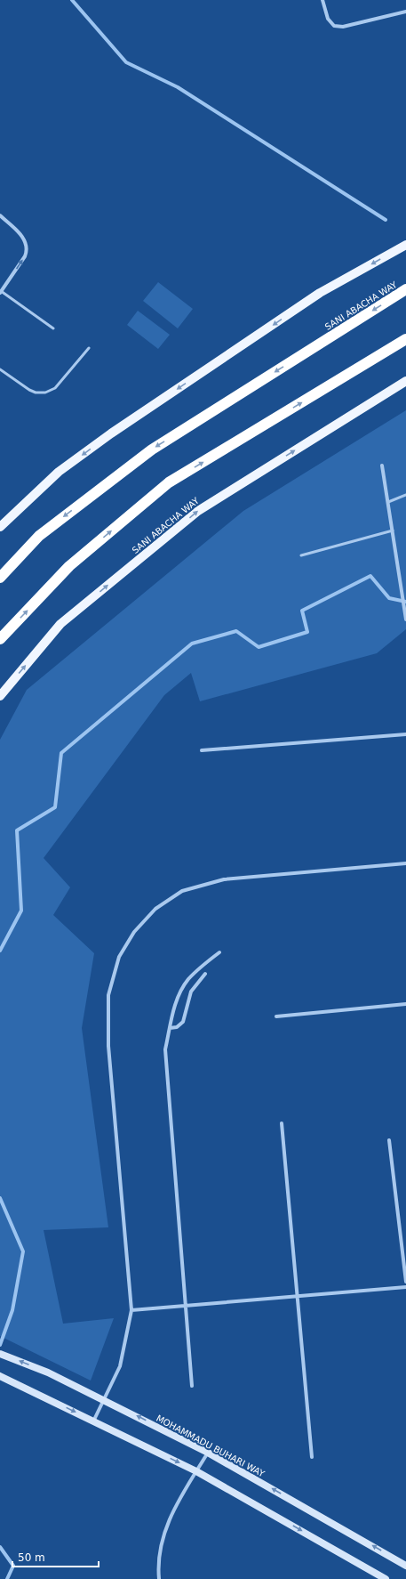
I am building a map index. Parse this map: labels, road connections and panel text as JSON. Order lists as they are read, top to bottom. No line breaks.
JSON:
{"streets":{"highway":["SANI ABACHA WAY"],"main road":["MOHAMMADU BUHARI WAY"]},"scale_bar":"50 m"}
